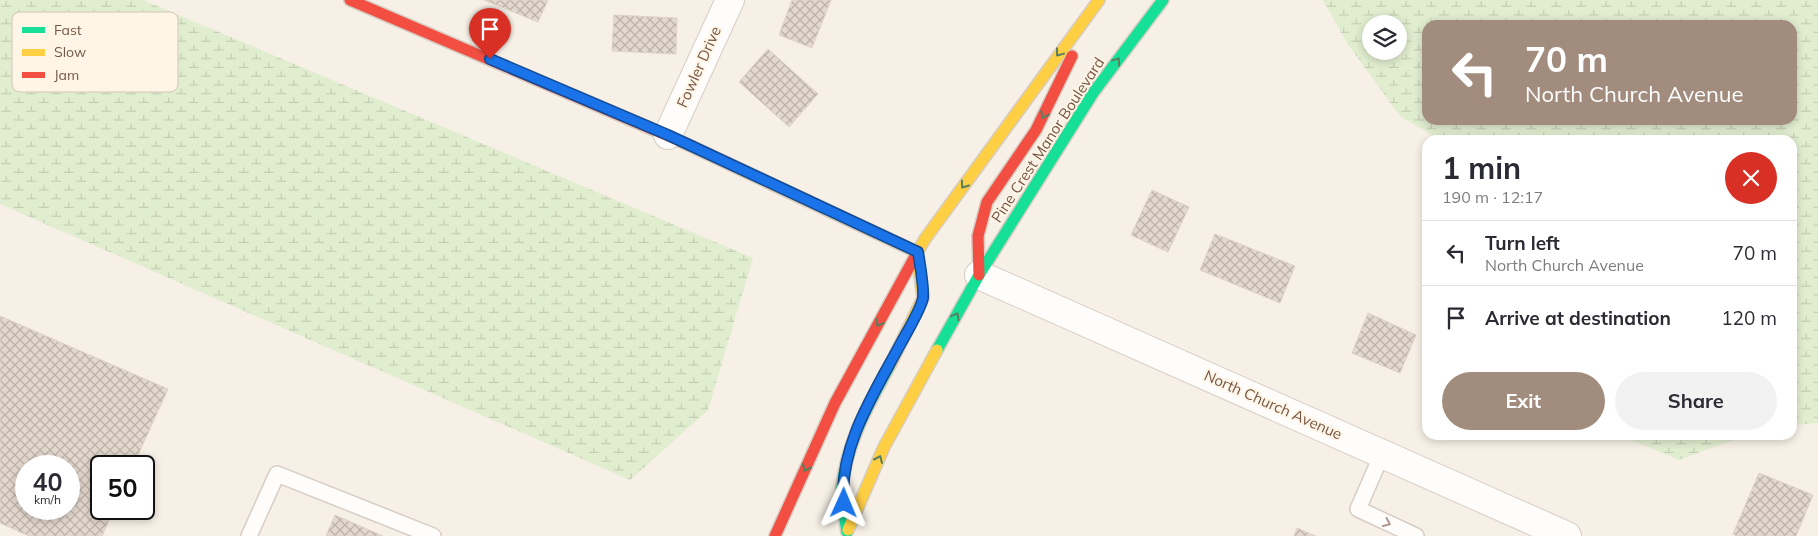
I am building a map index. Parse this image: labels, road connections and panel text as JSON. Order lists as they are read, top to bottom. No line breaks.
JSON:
{"streets":{"main road":["Pine Crest Manor Boulevard"],"street":["Fowler Drive","North Church Avenue"]},"crossings":[["Pine Crest Manor Boulevard","North Church Avenue"]],"legend":["Fast","Slow","Jam"],"page":{"turn":["70 m","North Church Avenue"],"heading":["1 min","190 m · 12:17"],"list":[{"name":"Turn left","note":"North Church Avenue","value":"70 m"},{"name":"Arrive at destination","value":"120 m"}],"buttons":["Exit","Share"],"speed":"40 km/h","limit":"50"}}
